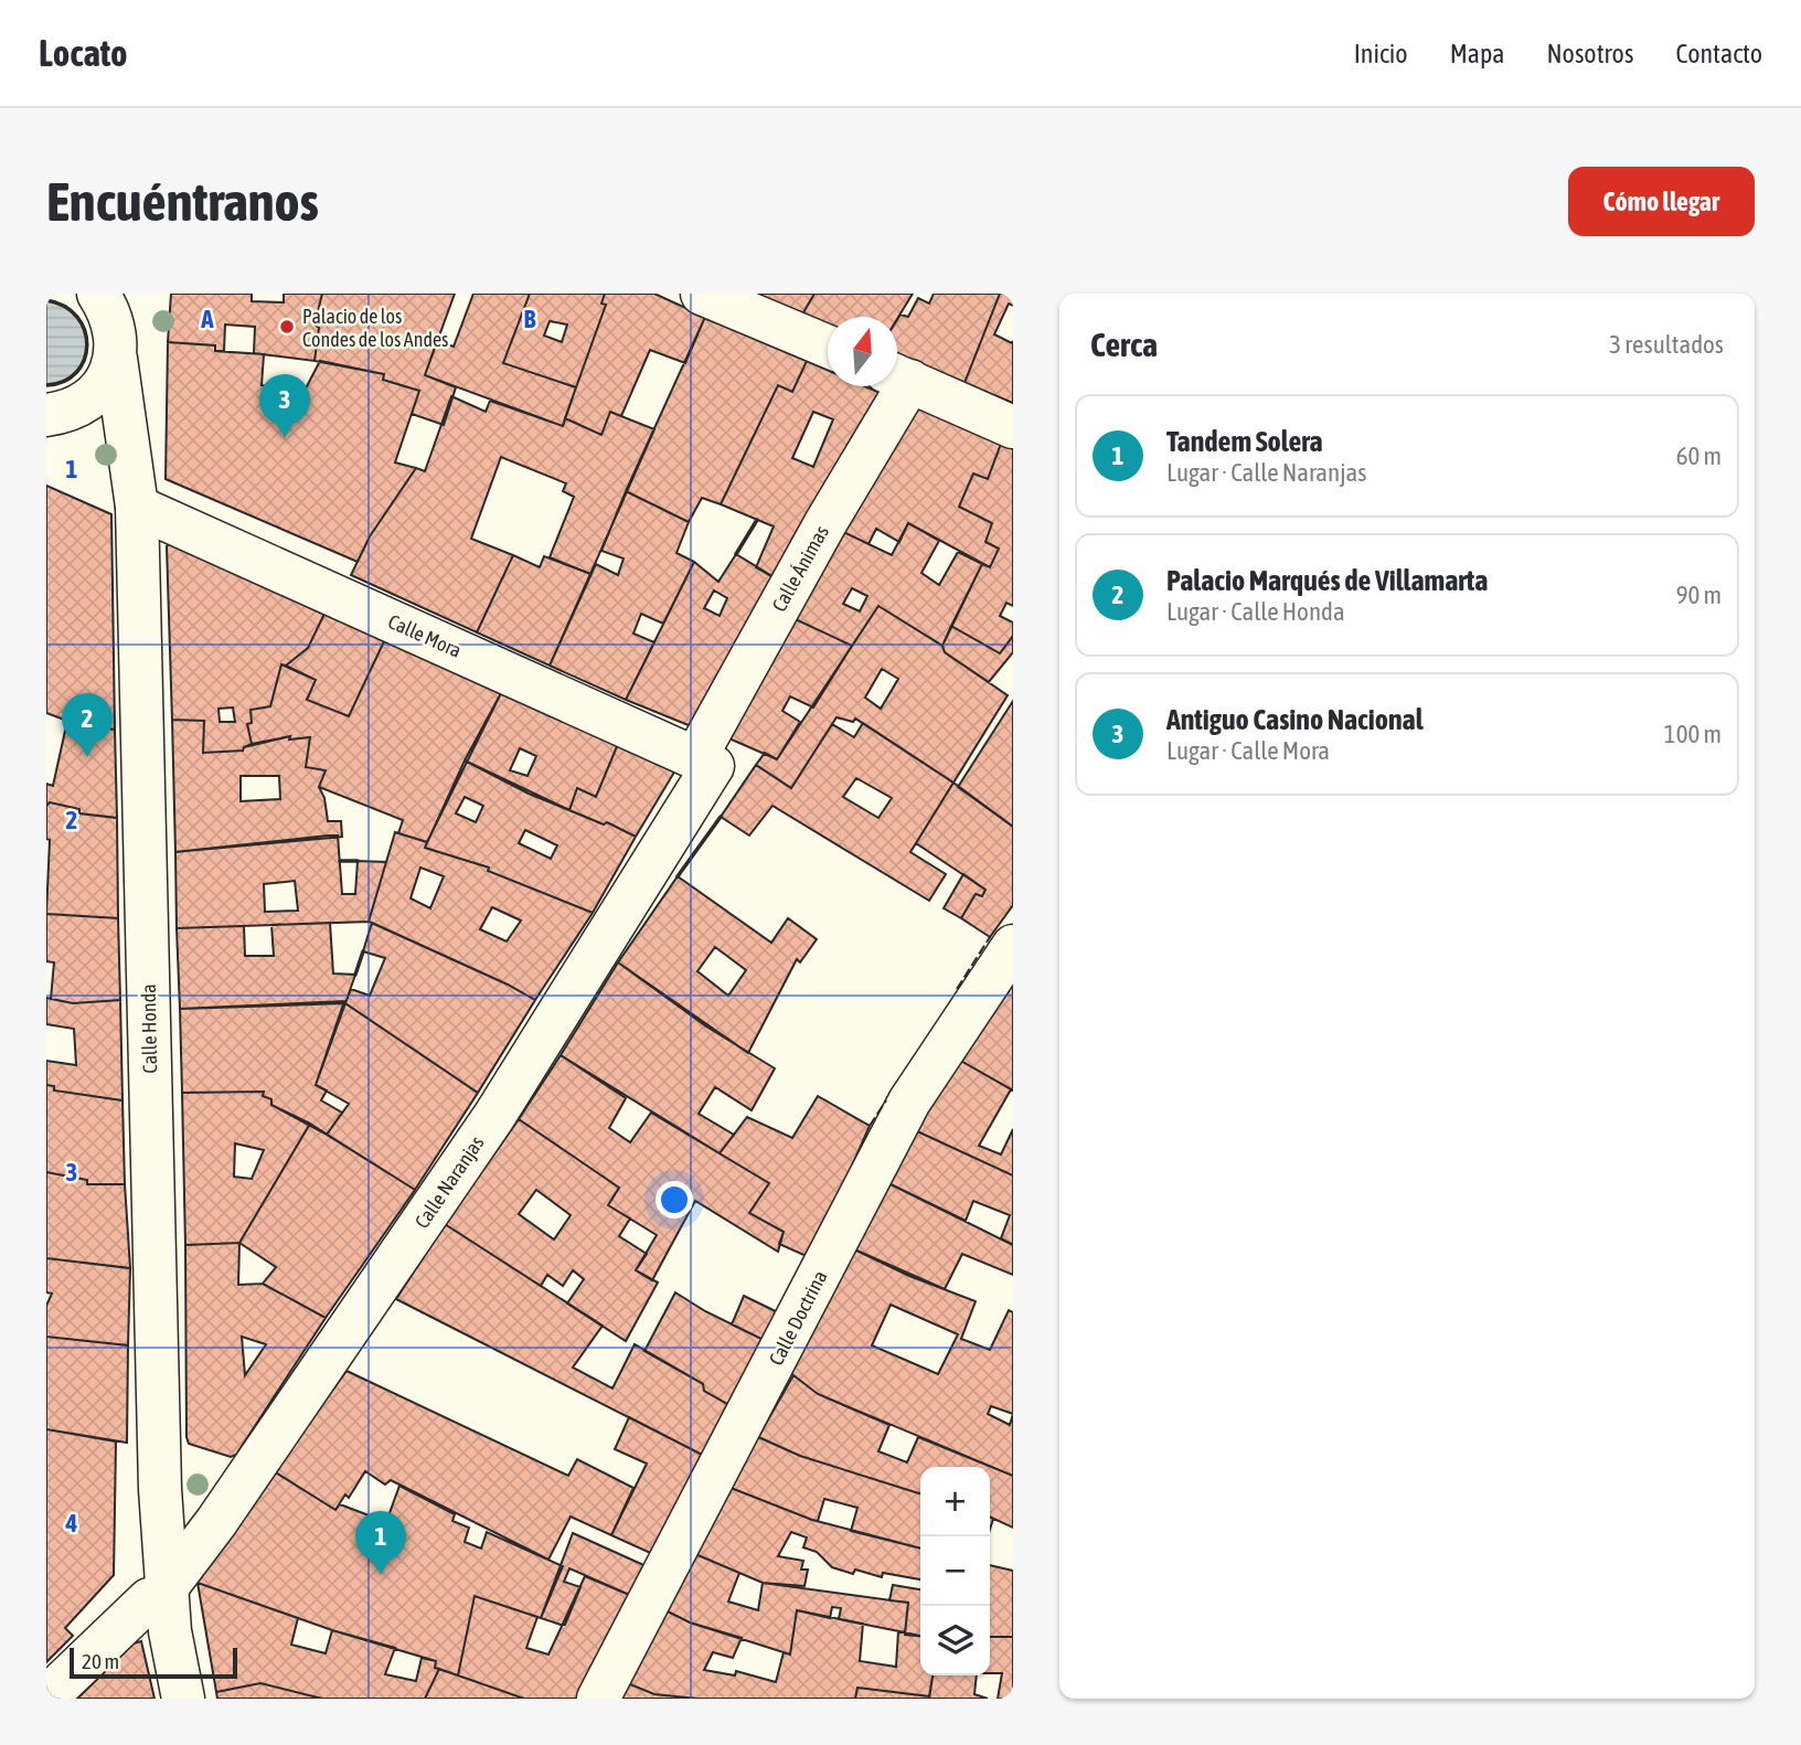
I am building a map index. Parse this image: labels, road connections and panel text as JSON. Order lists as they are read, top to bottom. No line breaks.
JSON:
{"streets":{"street":["Calle Ánimas","Calle Mora","Calle Honda","Calle Naranjas","Calle Doctrina"]},"crossings":[["Calle Ánimas","Calle Mora"],["Calle Ánimas","Calle Naranjas"],["Calle Mora","Calle Honda"],["Calle Mora","Calle Naranjas"],["Calle Honda","Calle Naranjas"]],"places":["Palacio de los Condes de los Andes"],"scale_bar":"20 m","north":"top","page":{"header":"Locato","nav":["Inicio","Mapa","Nosotros","Contacto"],"buttons":"Cómo llegar","title":"Encuéntranos","heading":["Cerca","3 resultados"],"pins":["3","2","1"],"list":[{"mark":"1","name":"Tandem Solera","note":"Lugar · Calle Naranjas","value":"60 m"},{"mark":"2","name":"Palacio Marqués de Villamarta","note":"Lugar · Calle Honda","value":"90 m"},{"mark":"3","name":"Antiguo Casino Nacional","note":"Lugar · Calle Mora","value":"100 m"}],"map_buttons":["+","−"],"scale":"20 m"},"grid":{"columns":["A","B"],"rows":["1","2","3","4"]}}
